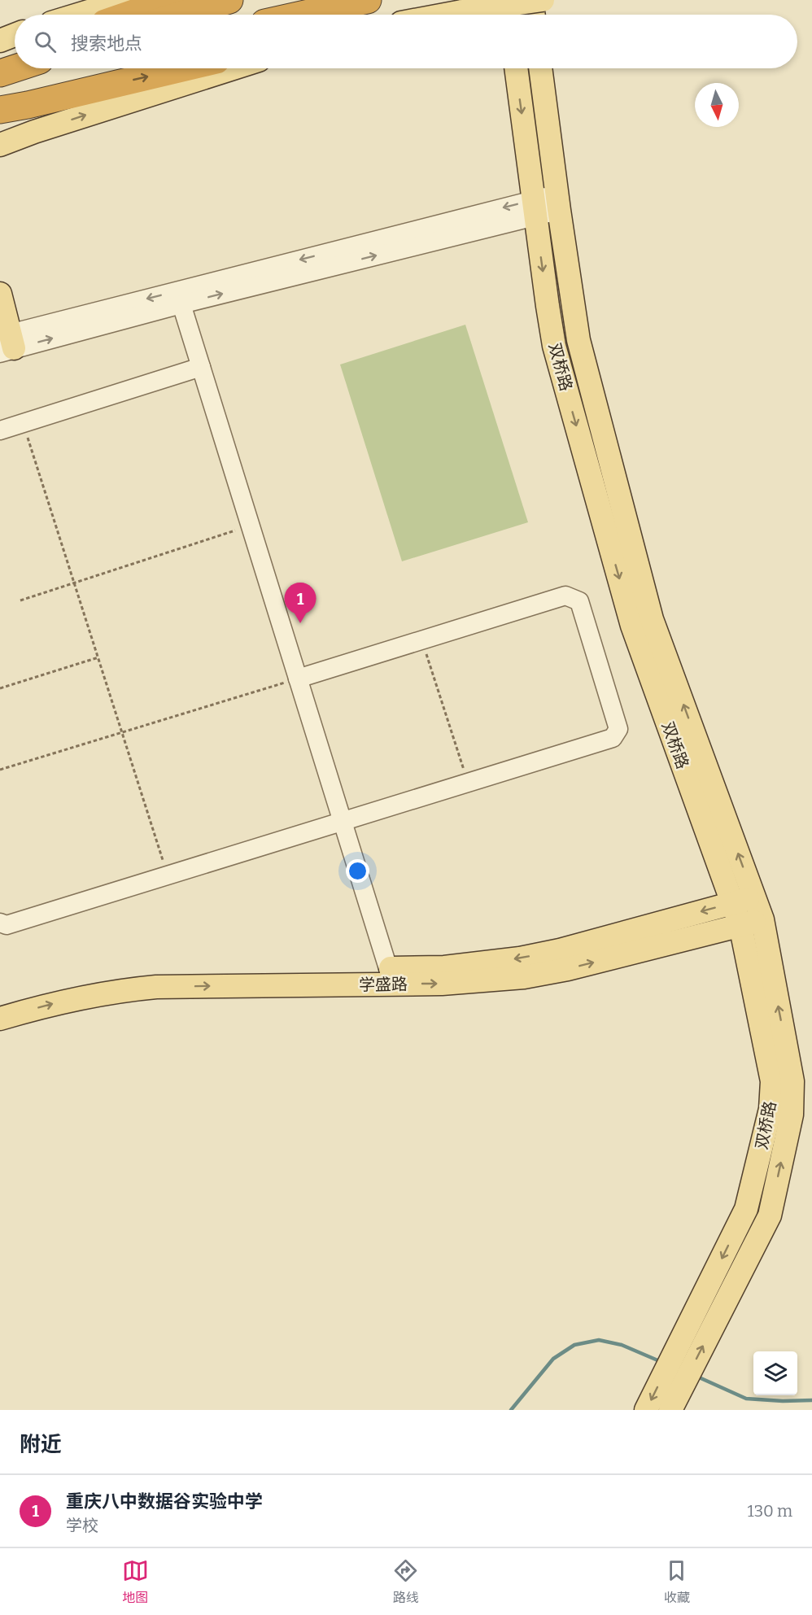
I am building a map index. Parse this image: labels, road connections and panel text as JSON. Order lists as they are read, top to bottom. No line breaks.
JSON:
{"streets":{"main road":["双桥路","学盛路"]},"crossings":[["双桥路","学盛路"]],"north":"bottom","page":{"search":"搜索地点","pins":"1","heading":"附近","list":[{"mark":"1","name":"重庆八中数据谷实验中学","note":"学校","value":"130 m"}],"nav":["地图","路线","收藏"]}}
